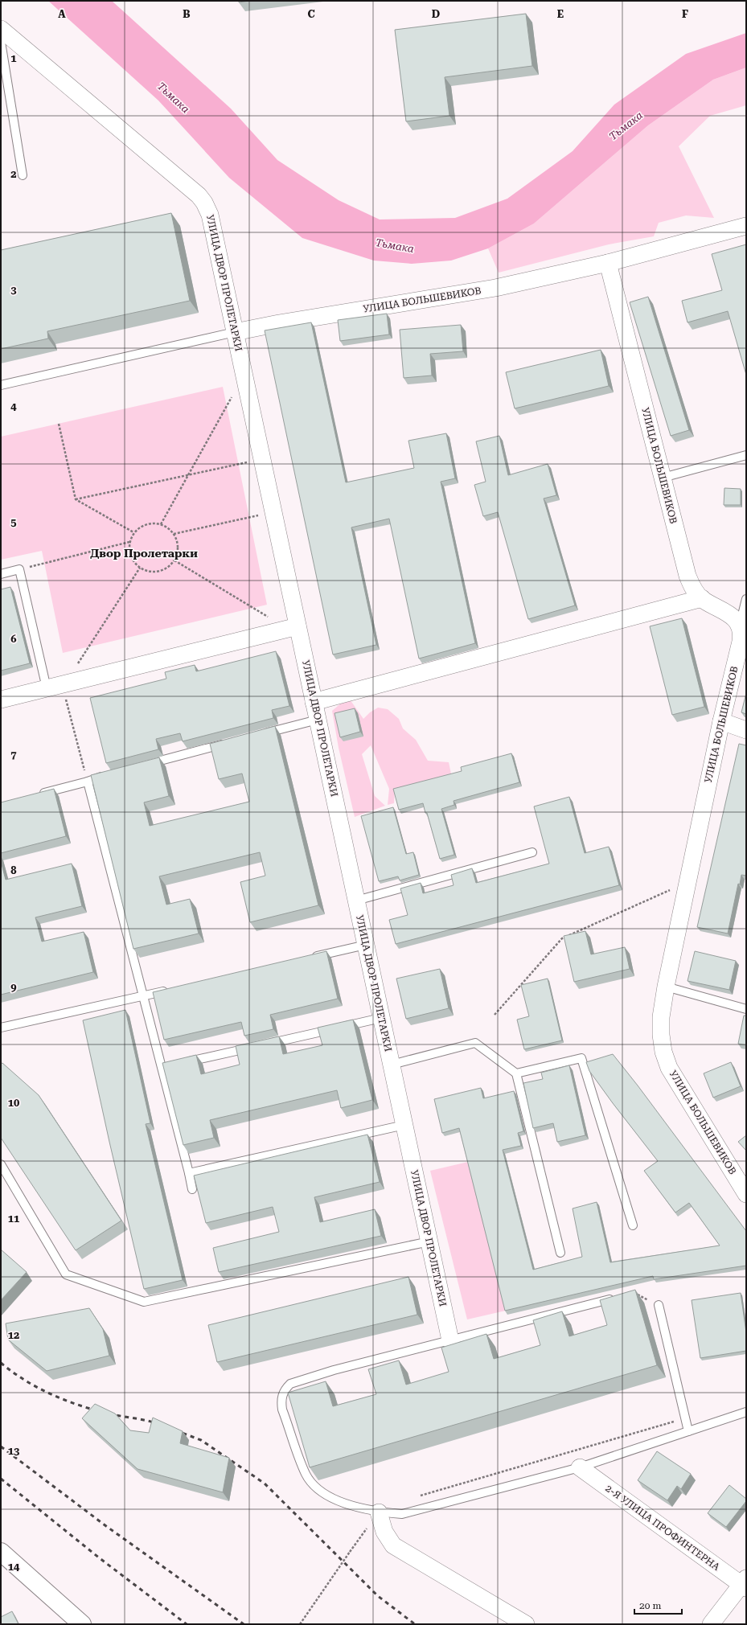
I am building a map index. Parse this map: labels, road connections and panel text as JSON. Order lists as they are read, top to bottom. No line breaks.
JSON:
{"streets":{"street":["УЛИЦА ДВОР ПРОЛЕТАРКИ","УЛИЦА БОЛЬШЕВИКОВ","2-Я УЛИЦА ПРОФИНТЕРНА"]},"crossings":[["УЛИЦА ДВОР ПРОЛЕТАРКИ","УЛИЦА БОЛЬШЕВИКОВ"]],"districts":["Двор Пролетарки"],"water":["Тьмака"],"scale_bar":"20 m","grid":{"columns":["A","B","C","D","E","F"],"rows":["1","2","3","4","5","6","7","8","9","10","11","12","13","14"]}}
